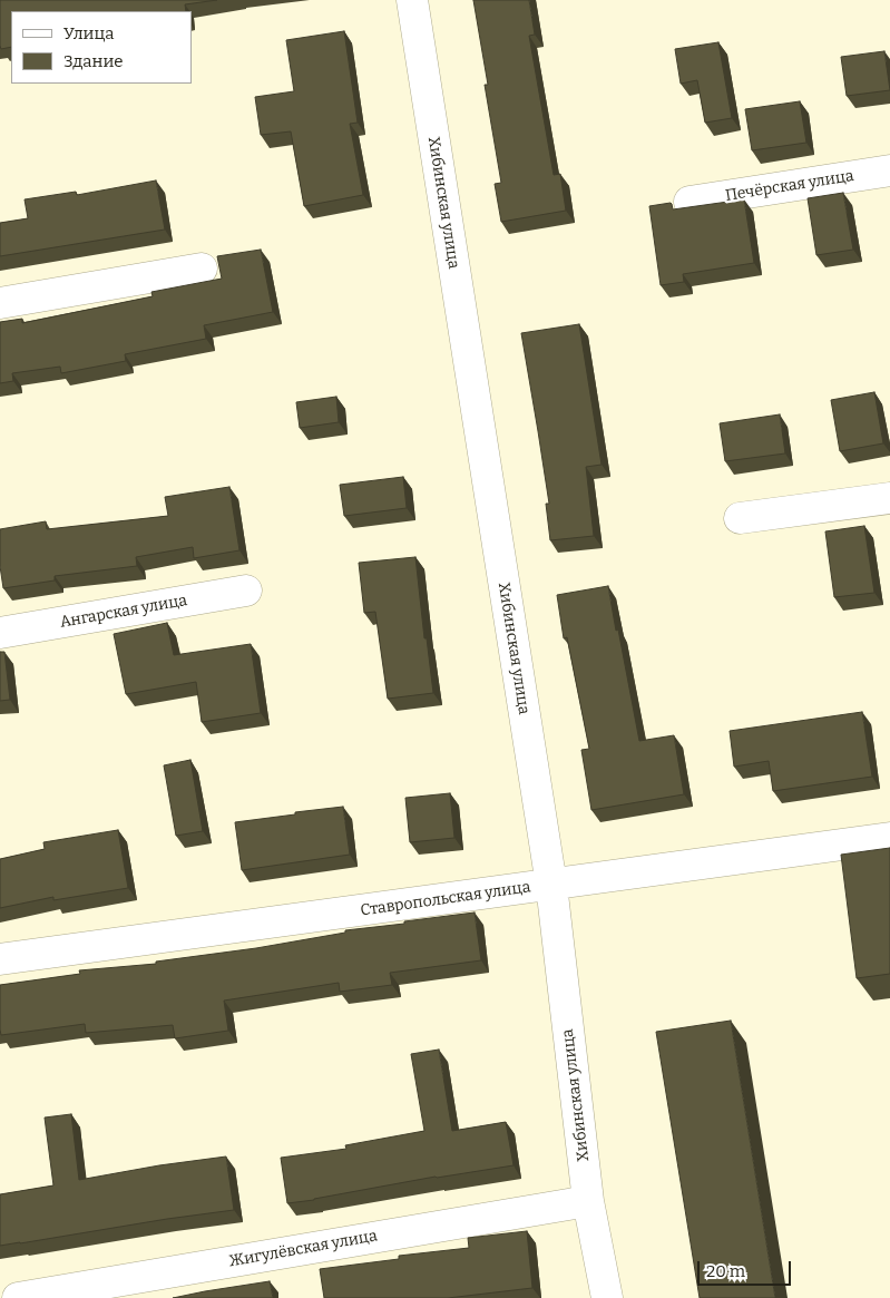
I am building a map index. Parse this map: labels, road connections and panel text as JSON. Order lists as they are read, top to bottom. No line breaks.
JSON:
{"streets":{"street":["Печёрская улица","Хибинская улица","Ангарская улица","Ставропольская улица","Жигулёвская улица"]},"crossings":[["Хибинская улица","Ставропольская улица"],["Хибинская улица","Жигулёвская улица"]],"legend":["Улица","Здание"],"scale_bar":"20 m"}
